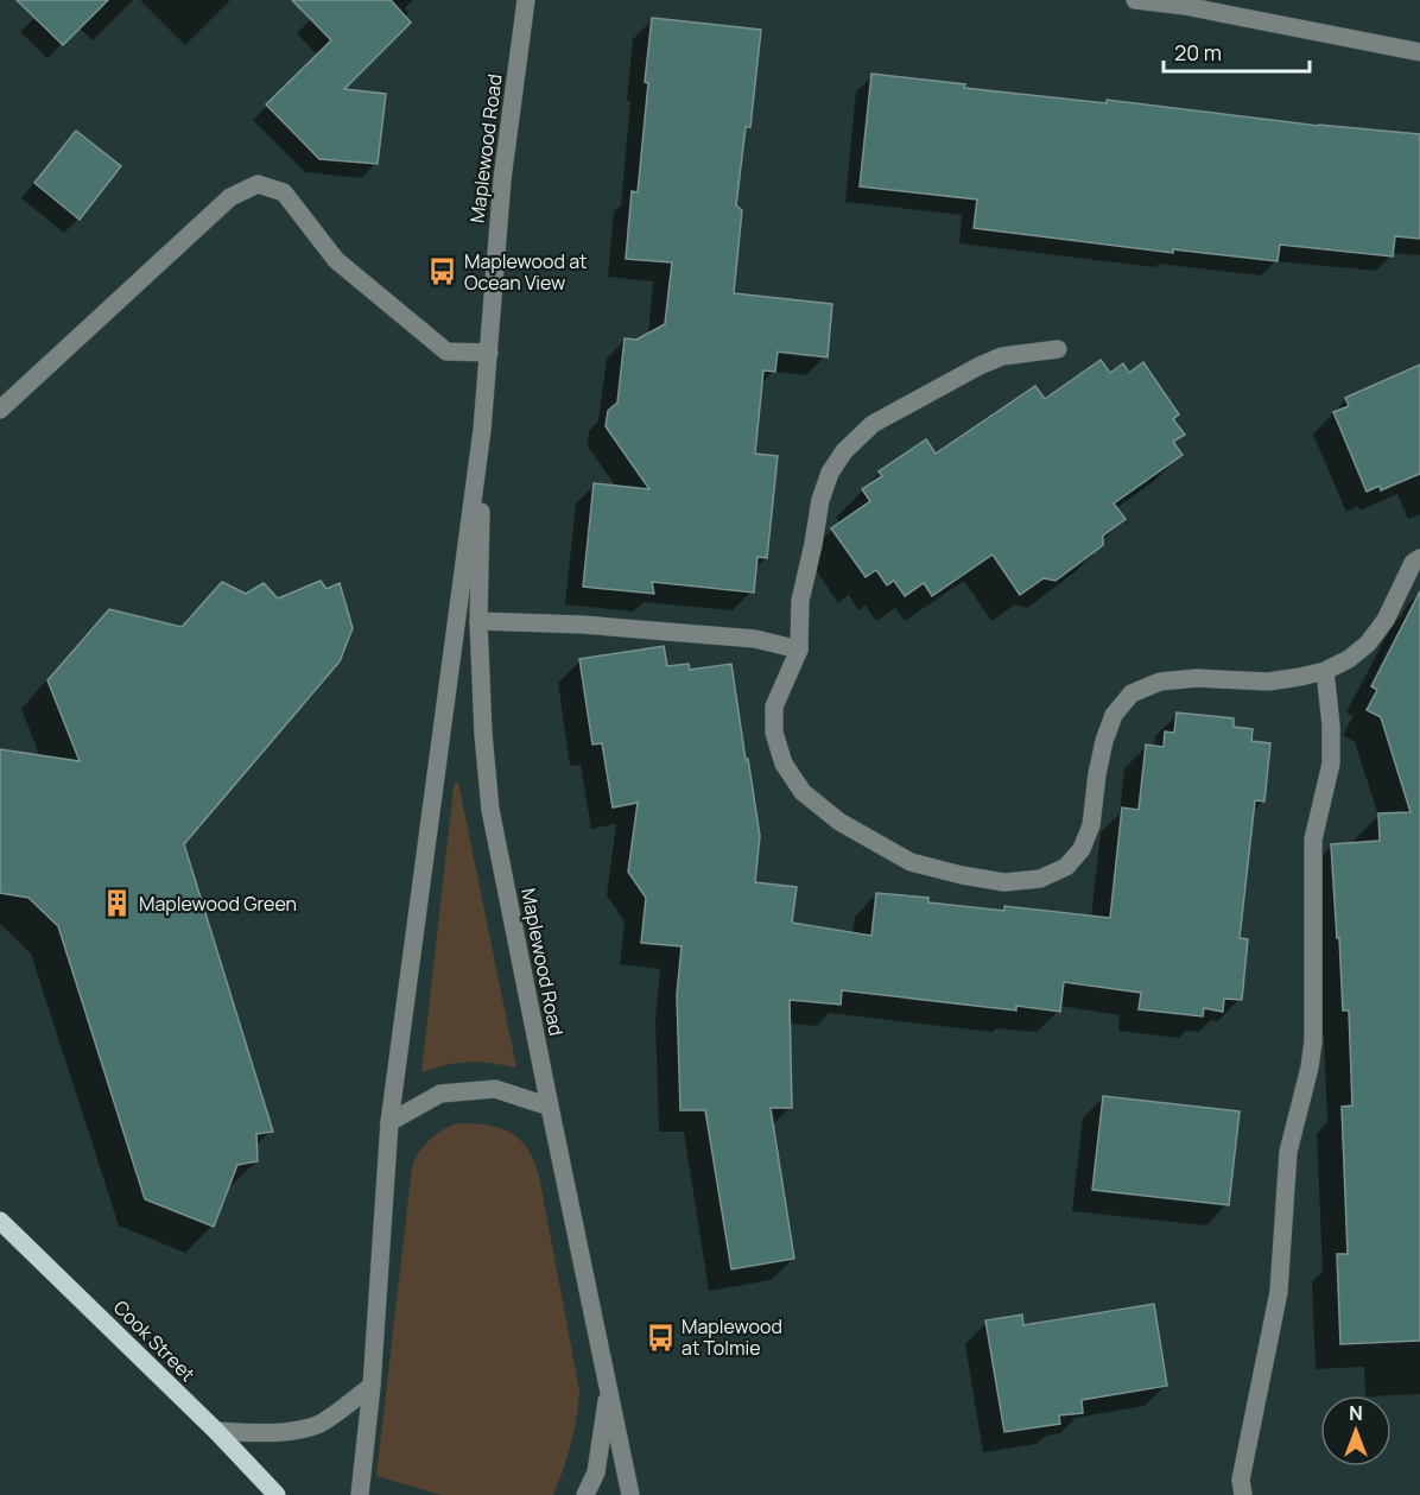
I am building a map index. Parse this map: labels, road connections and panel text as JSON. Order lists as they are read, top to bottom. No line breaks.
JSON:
{"streets":{"main road":["Cook Street"],"street":["Maplewood Road"]},"places":{"bus stop":["Maplewood at Ocean View","Maplewood at Tolmie"],"building":["Maplewood Green"]},"scale_bar":"20 m","north":"top"}
